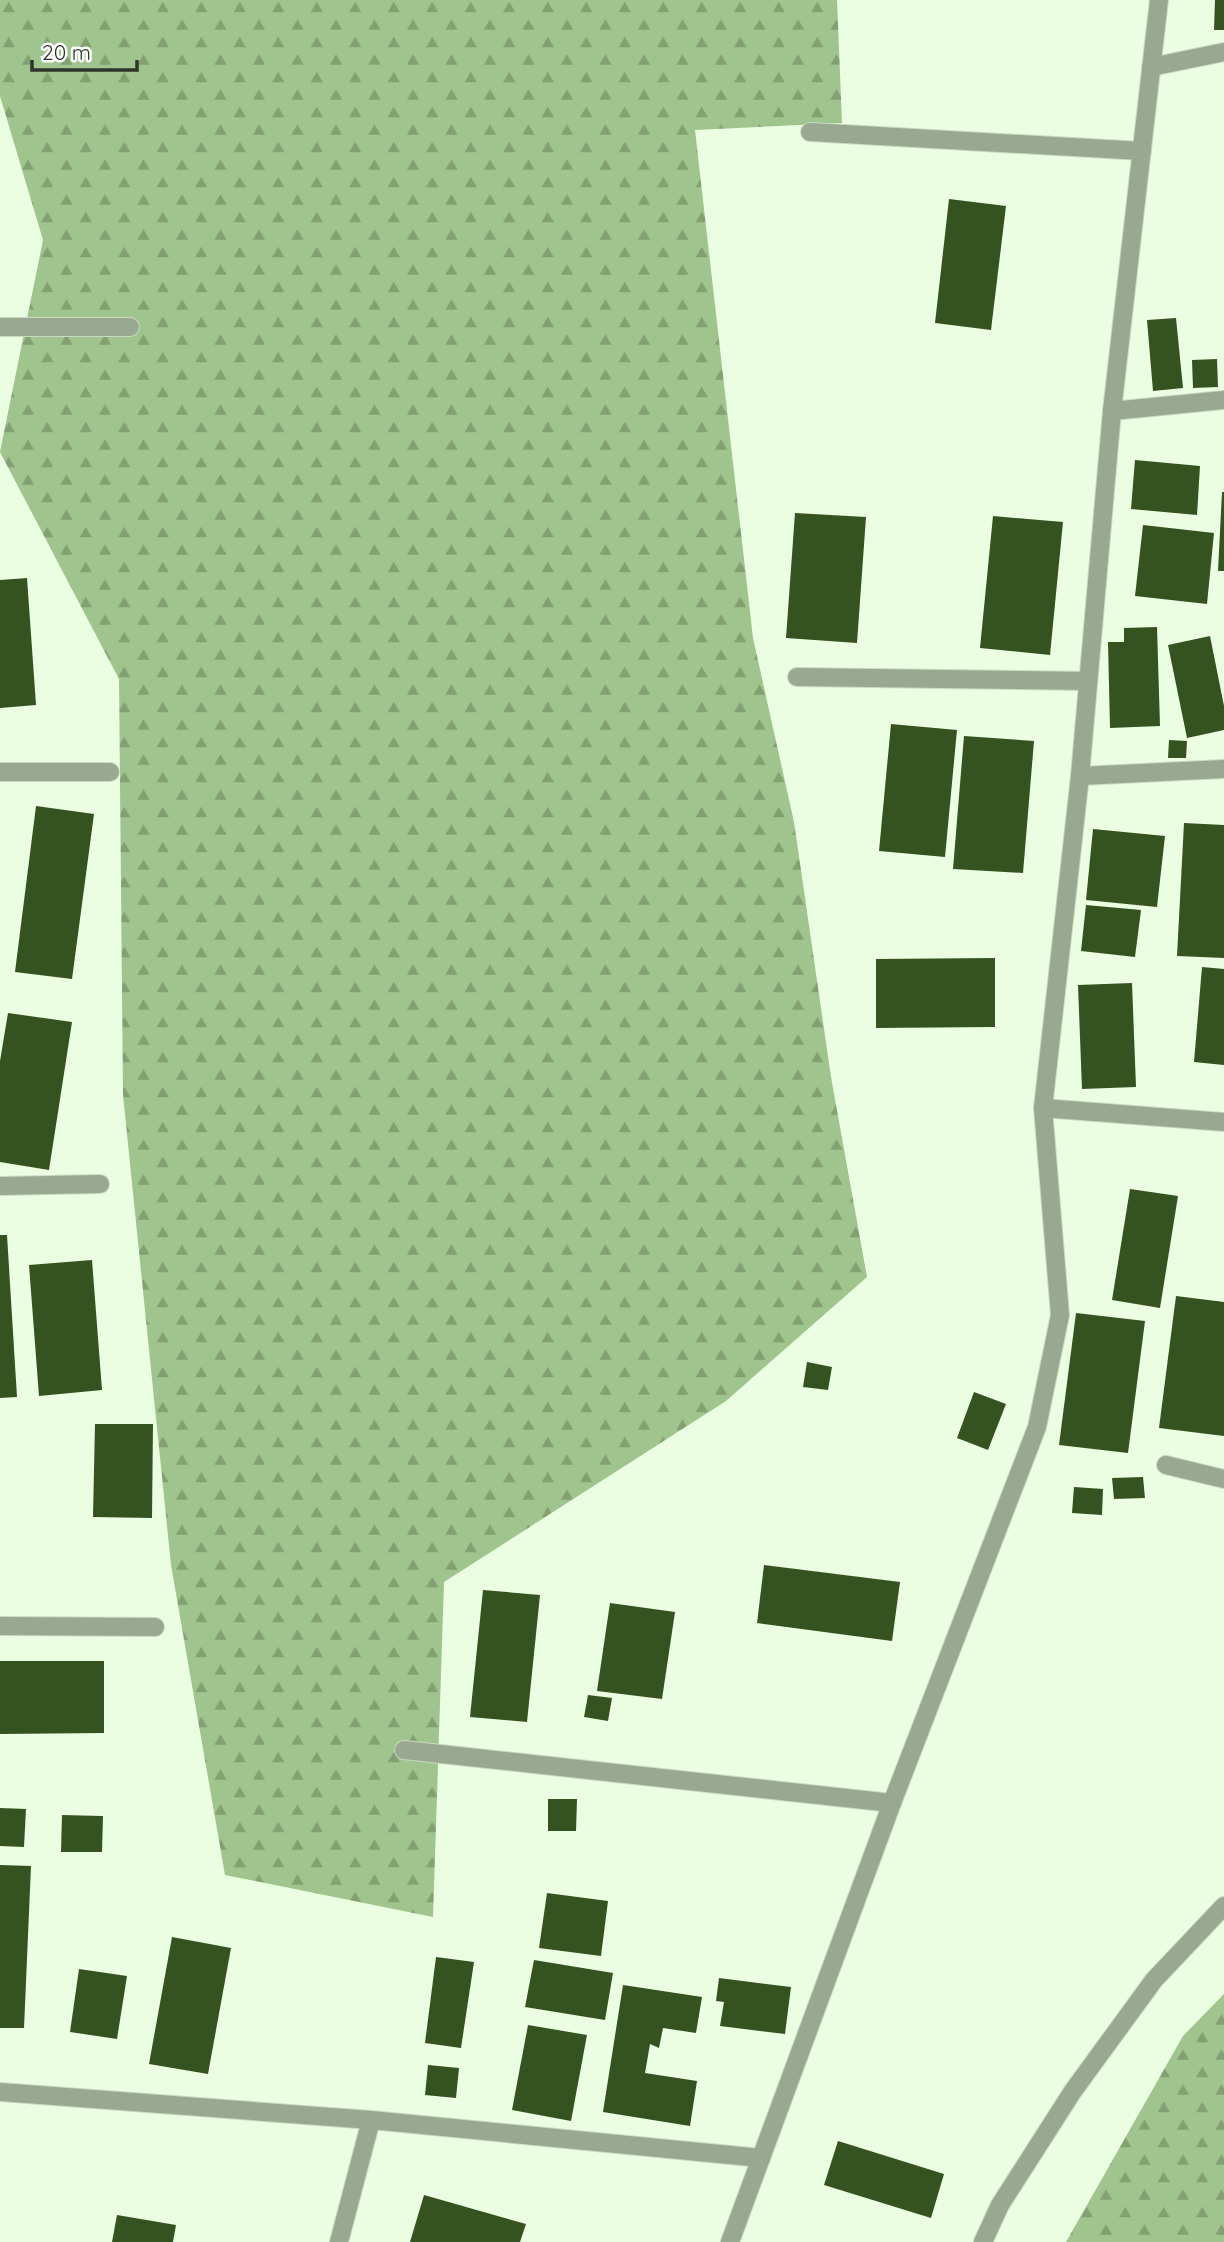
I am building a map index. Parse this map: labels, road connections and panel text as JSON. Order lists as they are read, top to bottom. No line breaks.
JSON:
{"scale_bar":"20 m"}
